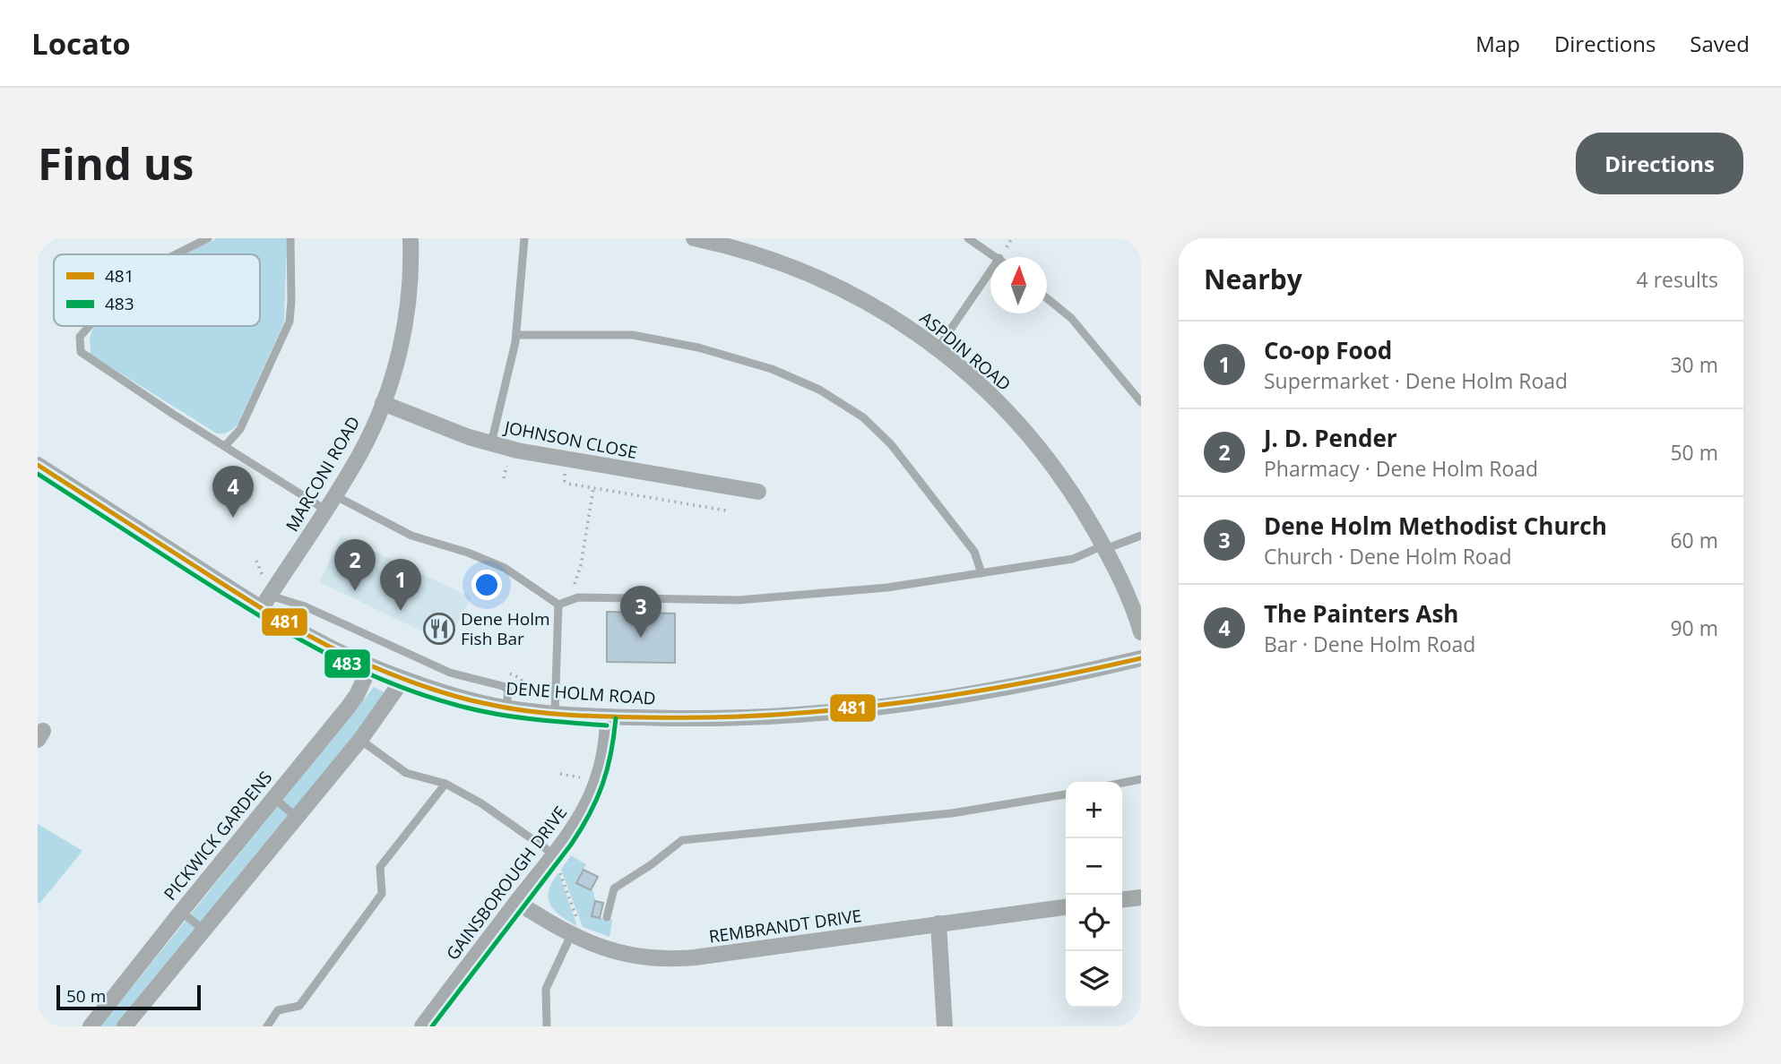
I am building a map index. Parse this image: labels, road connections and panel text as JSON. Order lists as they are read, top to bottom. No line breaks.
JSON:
{"streets":{"street":["ASPDIN ROAD","JOHNSON CLOSE","MARCONI ROAD","DENE HOLM ROAD","PICKWICK GARDENS","GAINSBOROUGH DRIVE","REMBRANDT DRIVE"]},"crossings":[["JOHNSON CLOSE","MARCONI ROAD"],["MARCONI ROAD","DENE HOLM ROAD"],["DENE HOLM ROAD","PICKWICK GARDENS"],["DENE HOLM ROAD","GAINSBOROUGH DRIVE"],["GAINSBOROUGH DRIVE","REMBRANDT DRIVE"]],"places":{"restaurant":["Dene Holm Fish Bar"]},"lines":["transit line 481","transit line 483"],"legend":["481","483"],"scale_bar":"50 m","north":"top","page":{"header":"Locato","nav":["Map","Directions","Saved"],"buttons":"Directions","title":"Find us","heading":["Nearby","4 results"],"list":[{"mark":"1","name":"Co-op Food","note":"Supermarket · Dene Holm Road","value":"30 m"},{"mark":"2","name":"J. D. Pender","note":"Pharmacy · Dene Holm Road","value":"50 m"},{"mark":"3","name":"Dene Holm Methodist Church","note":"Church · Dene Holm Road","value":"60 m"},{"mark":"4","name":"The Painters Ash","note":"Bar · Dene Holm Road","value":"90 m"}],"pins":["4","2","1","3"],"map_buttons":["+","−"],"scale":"50 m"}}
